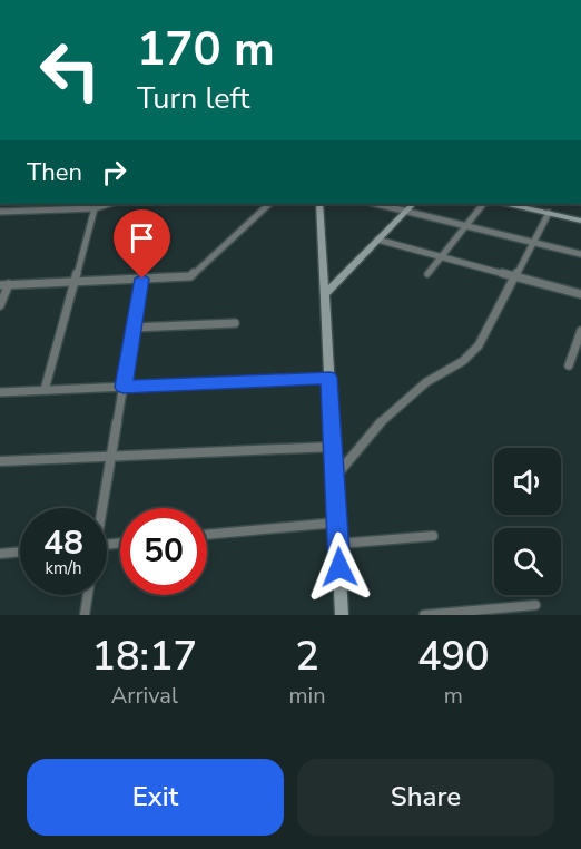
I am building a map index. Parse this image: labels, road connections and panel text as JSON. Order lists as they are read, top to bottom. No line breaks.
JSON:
{"page":{"turn":["170 m","Turn left"],"then":"Then","speed":"48 km/h","limit":"50","eta":["18:17","Arrival","2","min","490","m"],"buttons":["Exit","Share"]}}
